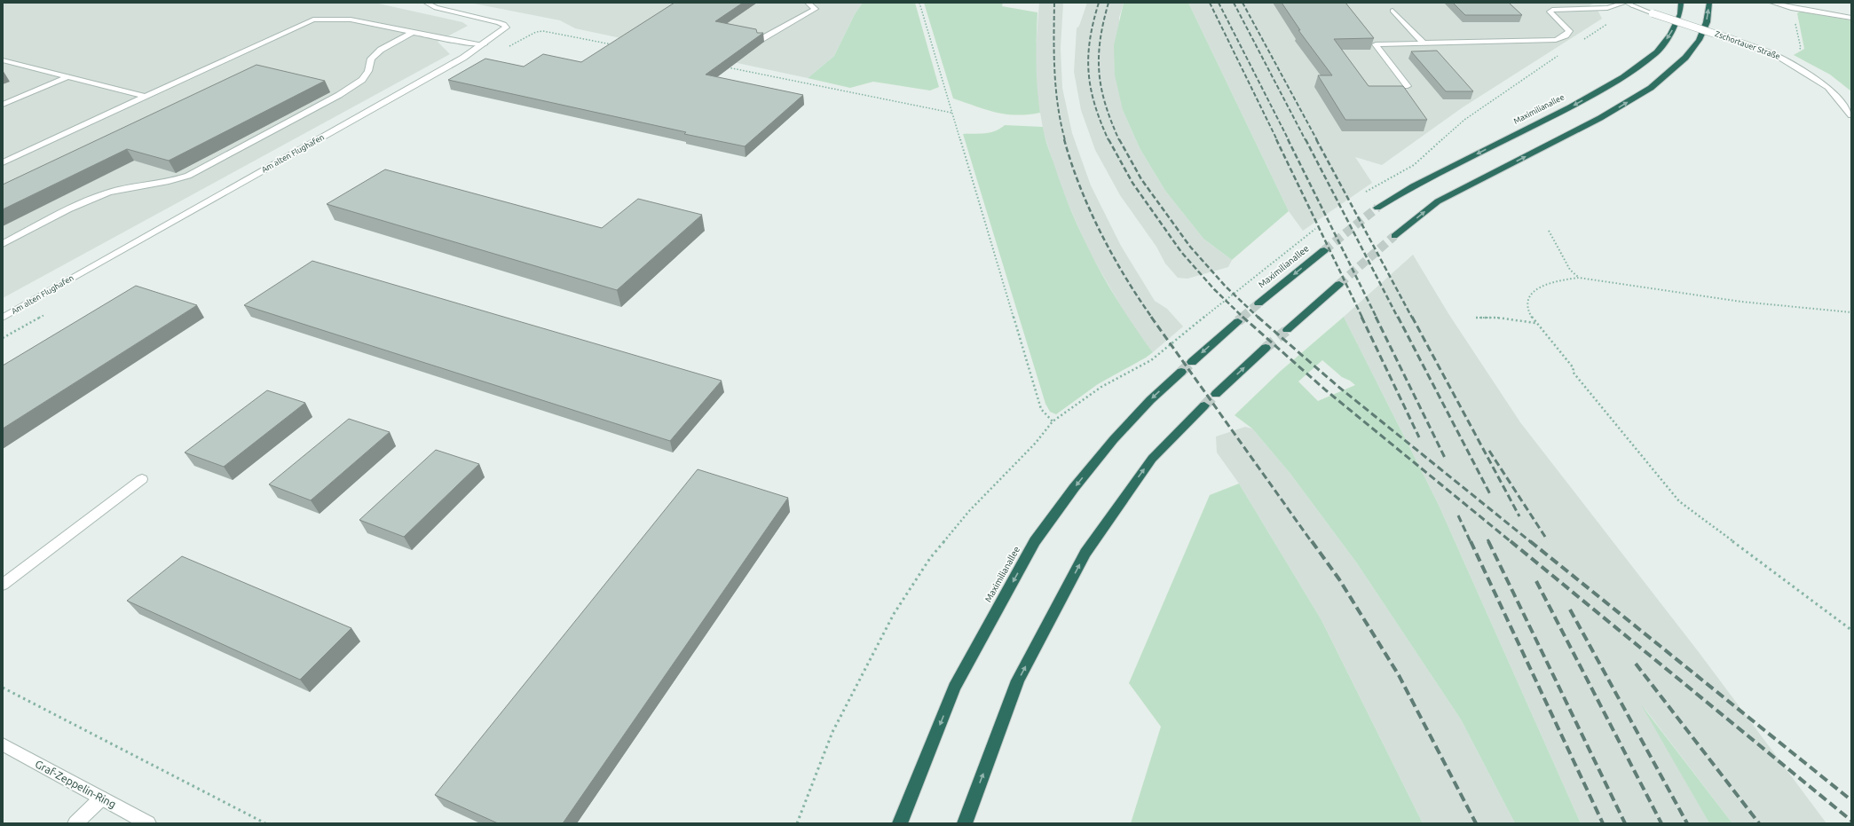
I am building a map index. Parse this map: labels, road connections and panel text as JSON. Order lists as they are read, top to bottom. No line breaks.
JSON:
{"streets":{"highway":["Maximilianallee"],"street":["Zschortauer Straße","Am alten Flughafen","Graf-Zeppelin-Ring"]}}
